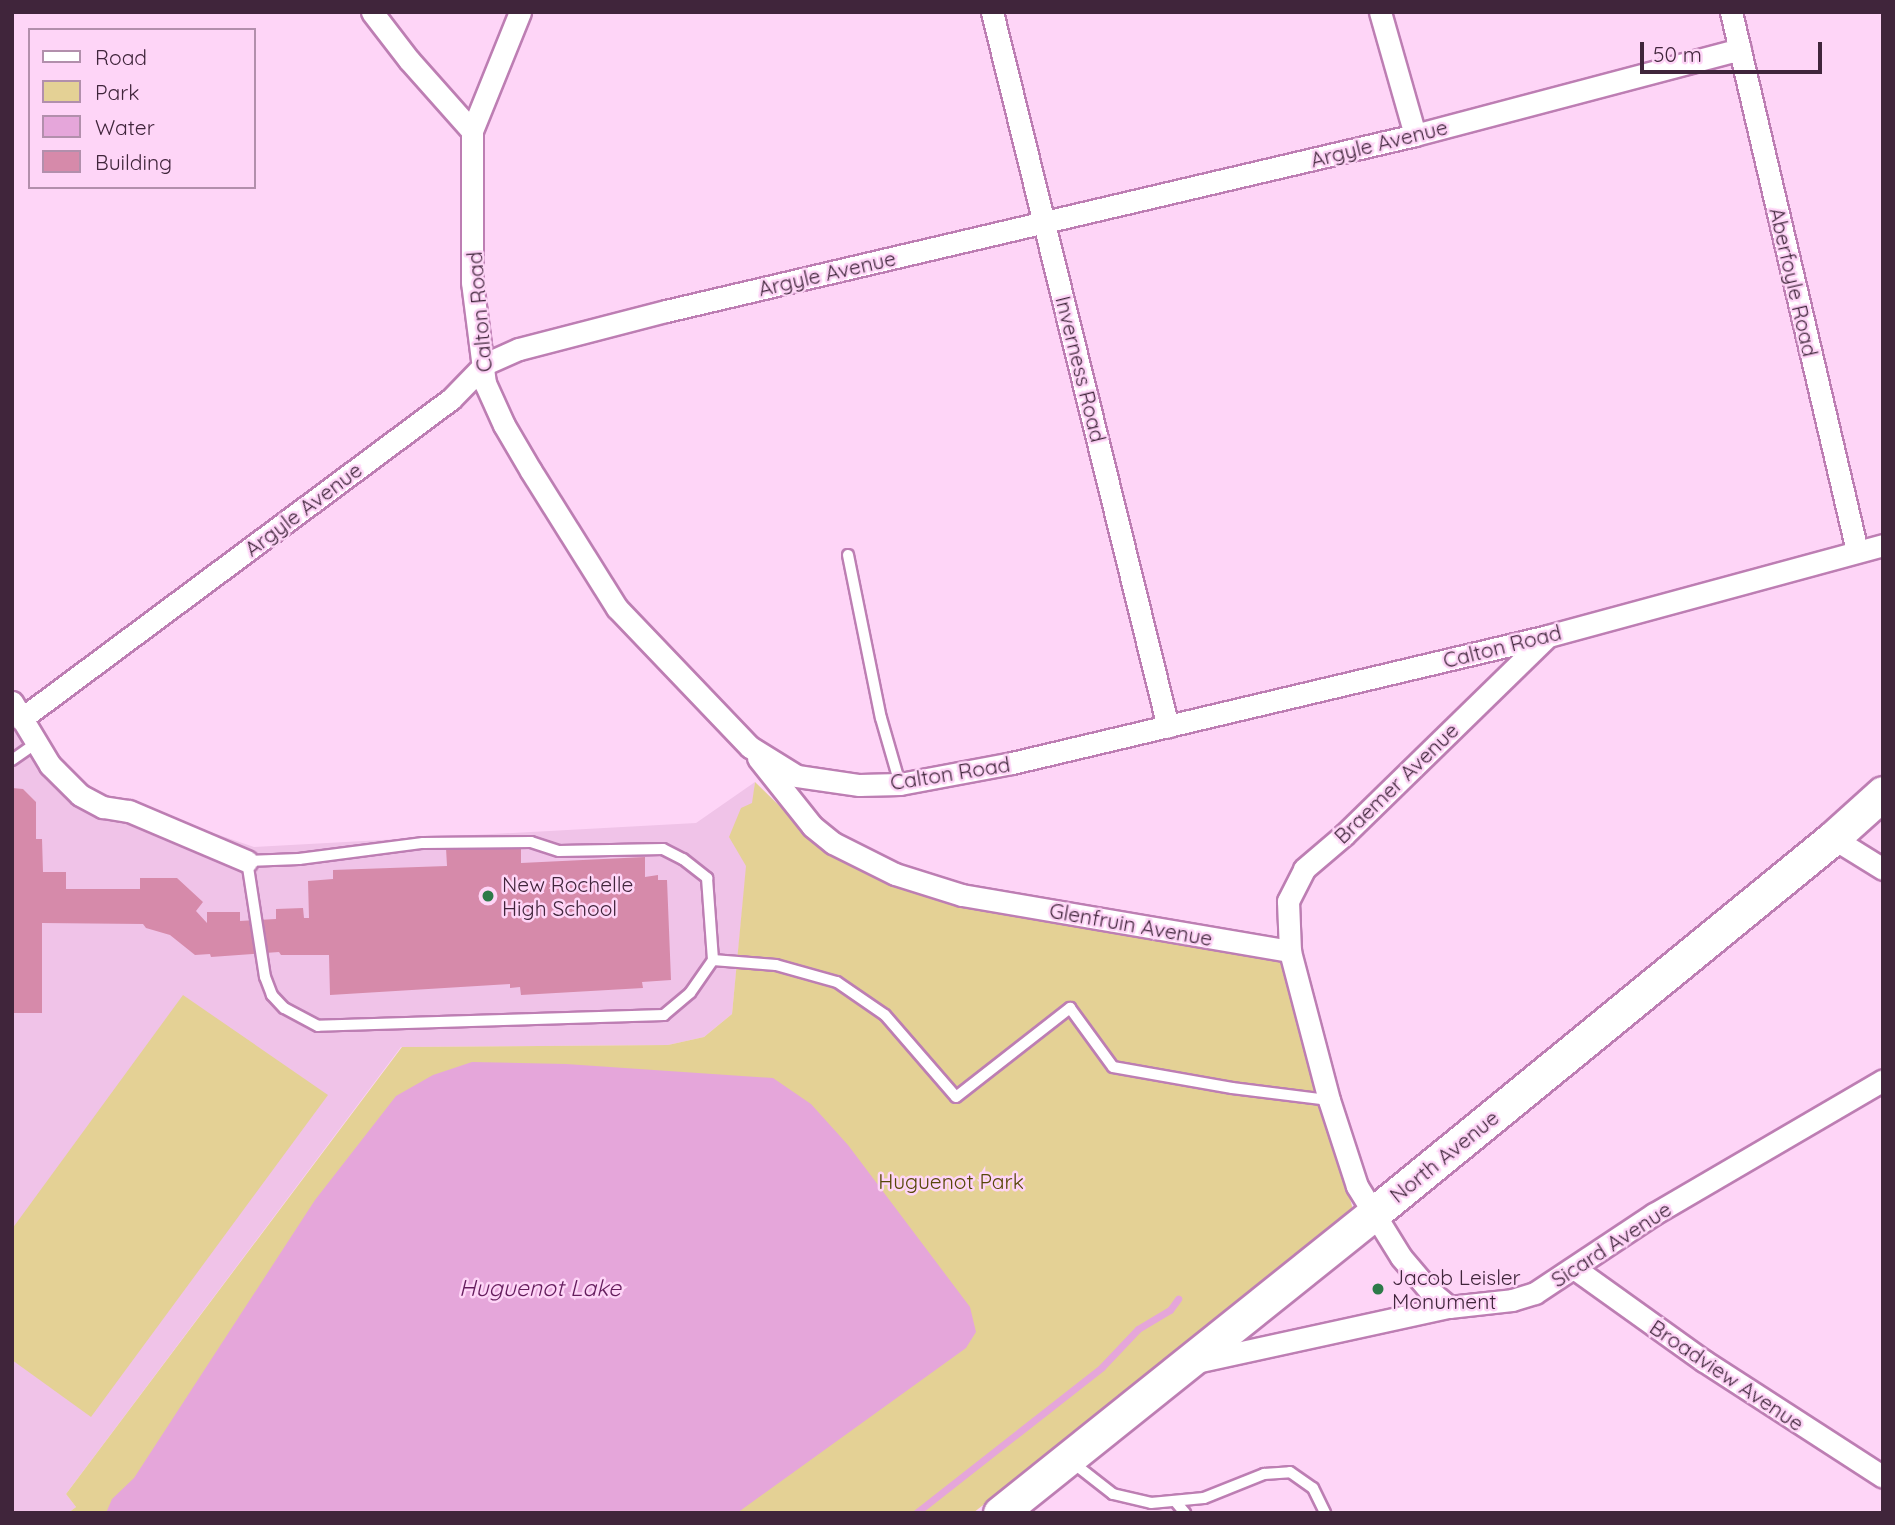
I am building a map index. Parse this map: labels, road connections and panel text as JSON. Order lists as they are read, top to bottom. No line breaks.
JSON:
{"streets":{"main road":["North Avenue"],"street":["Argyle Avenue","Aberfoyle Road","Calton Road","Inverness Road","Braemer Avenue","Glenfruin Avenue","Sicard Avenue","Broadview Avenue"]},"crossings":[["Argyle Avenue","Aberfoyle Road"],["Argyle Avenue","Calton Road"],["Argyle Avenue","Inverness Road"],["Aberfoyle Road","Calton Road"],["Calton Road","Inverness Road"],["Calton Road","Braemer Avenue"],["Calton Road","Glenfruin Avenue"],["Braemer Avenue","Glenfruin Avenue"],["North Avenue","Sicard Avenue"],["Sicard Avenue","Broadview Avenue"]],"water":["Huguenot Lake"],"parks":["Huguenot Park"],"places":["New Rochelle High School","Jacob Leisler Monument"],"legend":["Road","Park","Water","Building"],"scale_bar":"50 m"}
